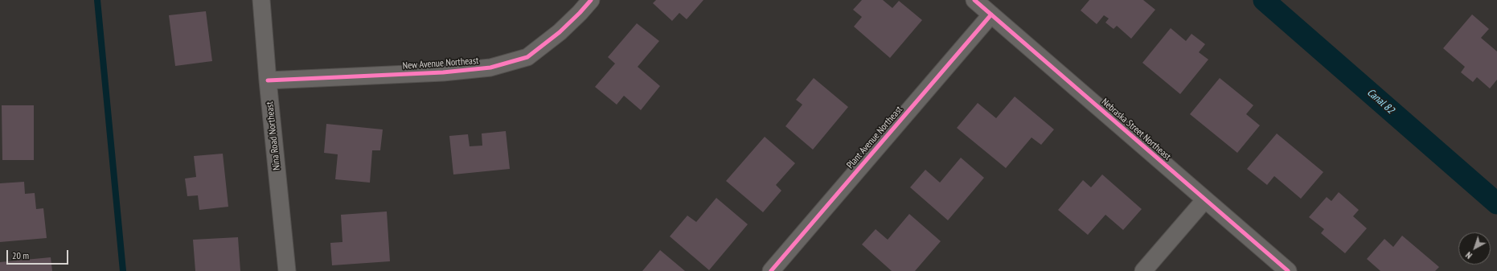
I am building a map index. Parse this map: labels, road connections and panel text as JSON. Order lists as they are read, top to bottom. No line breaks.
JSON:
{"streets":{"street":["New Avenue Northeast","Nebraska Street Northeast","Nina Road Northeast","Plant Avenue Northeast"]},"crossings":[["New Avenue Northeast","Nina Road Northeast"],["Nebraska Street Northeast","Plant Avenue Northeast"]],"water":["Canal 82"],"scale_bar":"20 m","north":"bottom left"}
